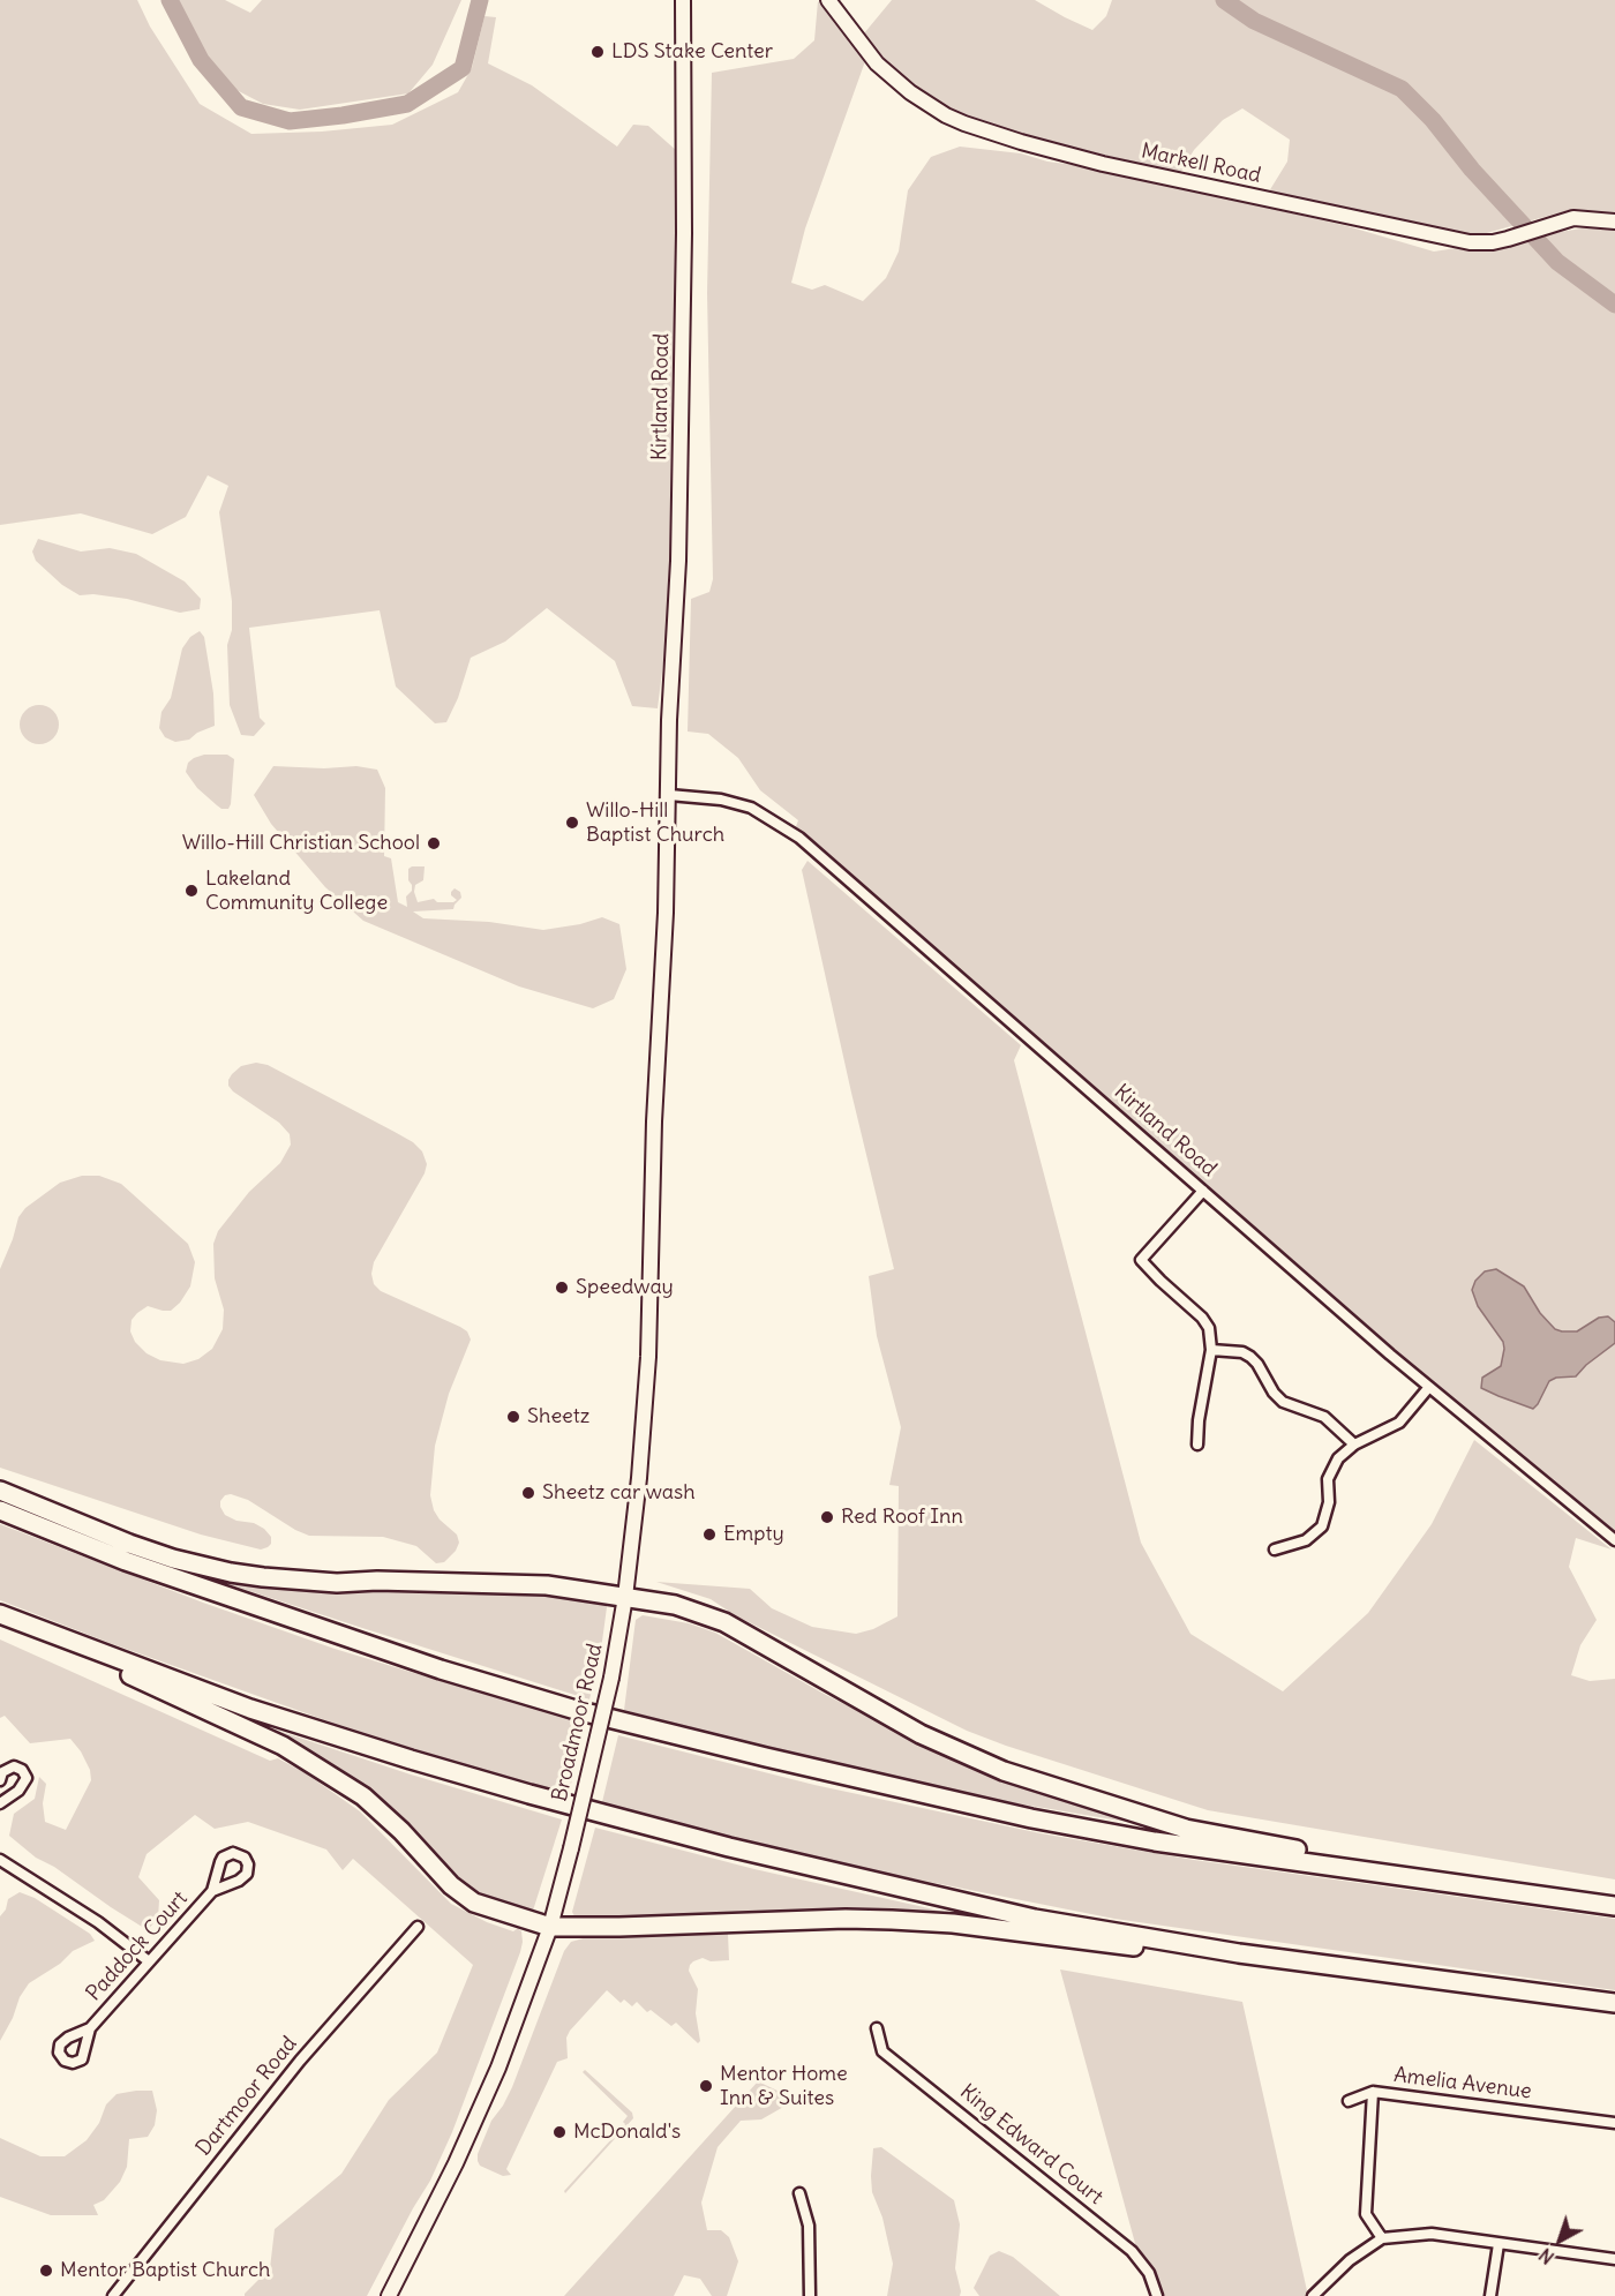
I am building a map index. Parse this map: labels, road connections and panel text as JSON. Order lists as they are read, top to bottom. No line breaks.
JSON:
{"streets":{"main road":["Markell Road","Kirtland Road","Broadmoor Road"],"street":["Paddock Court","Amelia Avenue","Dartmoor Road","King Edward Court"]},"crossings":[["Kirtland Road","Broadmoor Road"]],"places":["LDS Stake Center","Willo-Hill Baptist Church","Willo-Hill Christian School","Lakeland Community College","Speedway","Sheetz","Sheetz car wash","Red Roof Inn","Empty","Mentor Home Inn & Suites","McDonald's","Mentor Baptist Church"],"north":"bottom left"}
